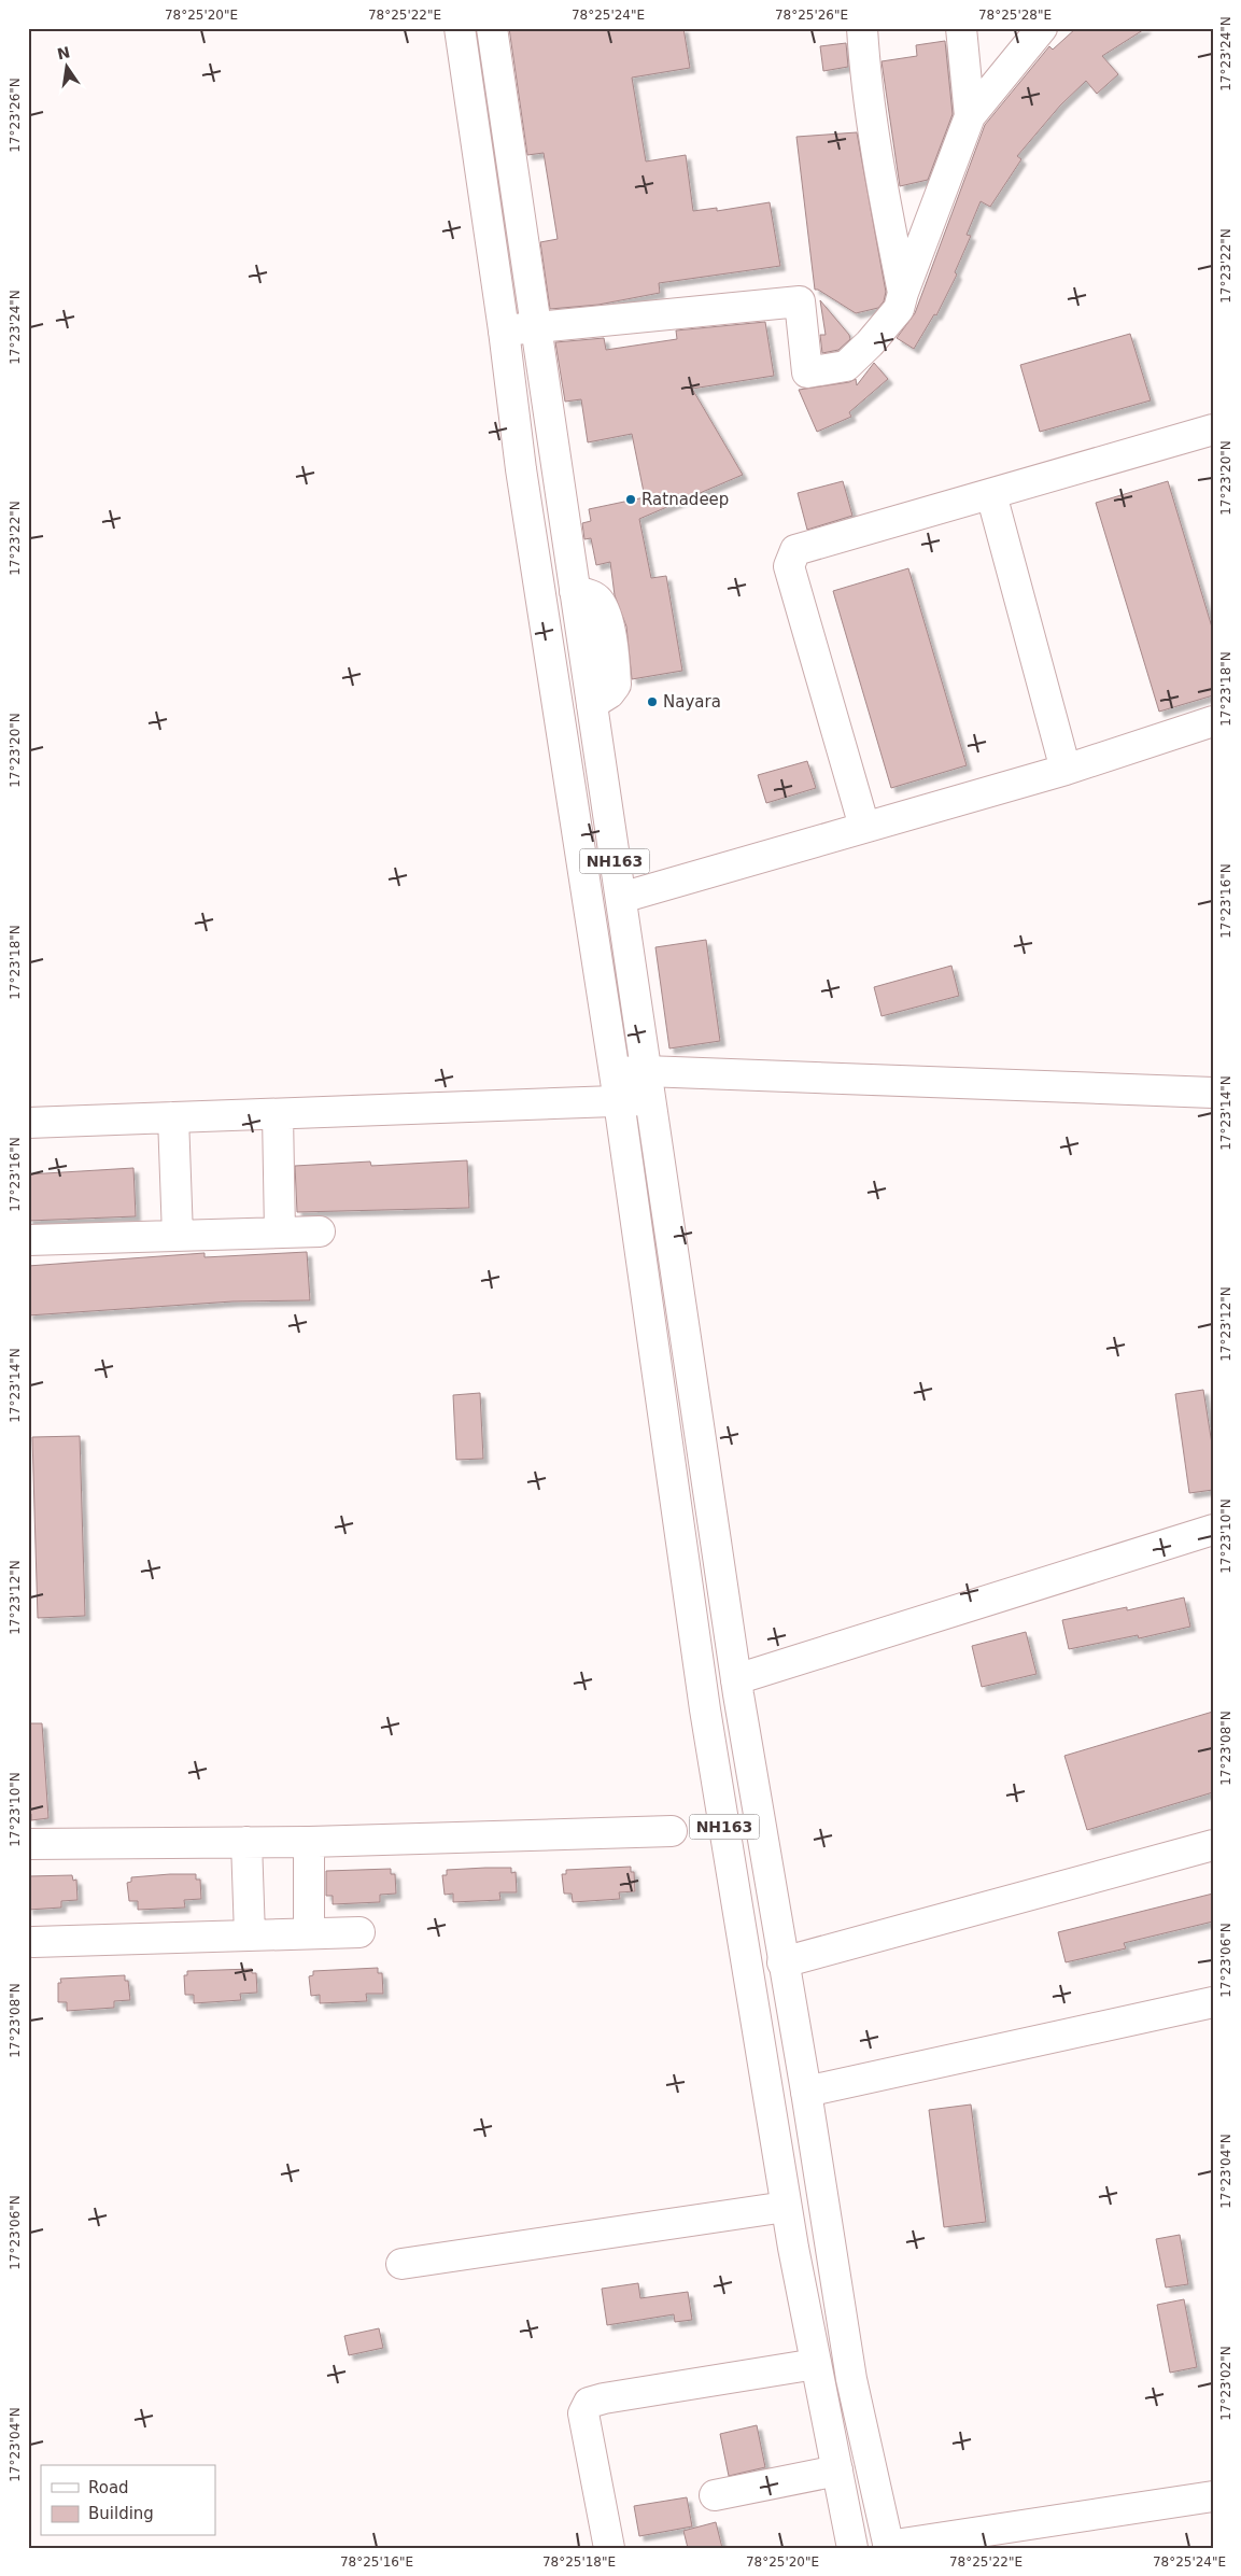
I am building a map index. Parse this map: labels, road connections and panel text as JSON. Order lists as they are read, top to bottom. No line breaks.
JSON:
{"streets":{"main road":["NH163"]},"places":["Ratnadeep","Nayara"],"legend":["Road","Building"],"north":"top","coordinates":["78°25'20\"E","78°25'22\"E","78°25'24\"E","78°25'26\"E","78°25'28\"E","17°23'24\"N","17°23'26\"N","17°23'22\"N","17°23'20\"N","17°23'18\"N","17°23'16\"N","17°23'14\"N","17°23'12\"N","17°23'10\"N","17°23'08\"N","17°23'06\"N","17°23'04\"N","17°23'02\"N","78°25'16\"E","78°25'18\"E"]}
